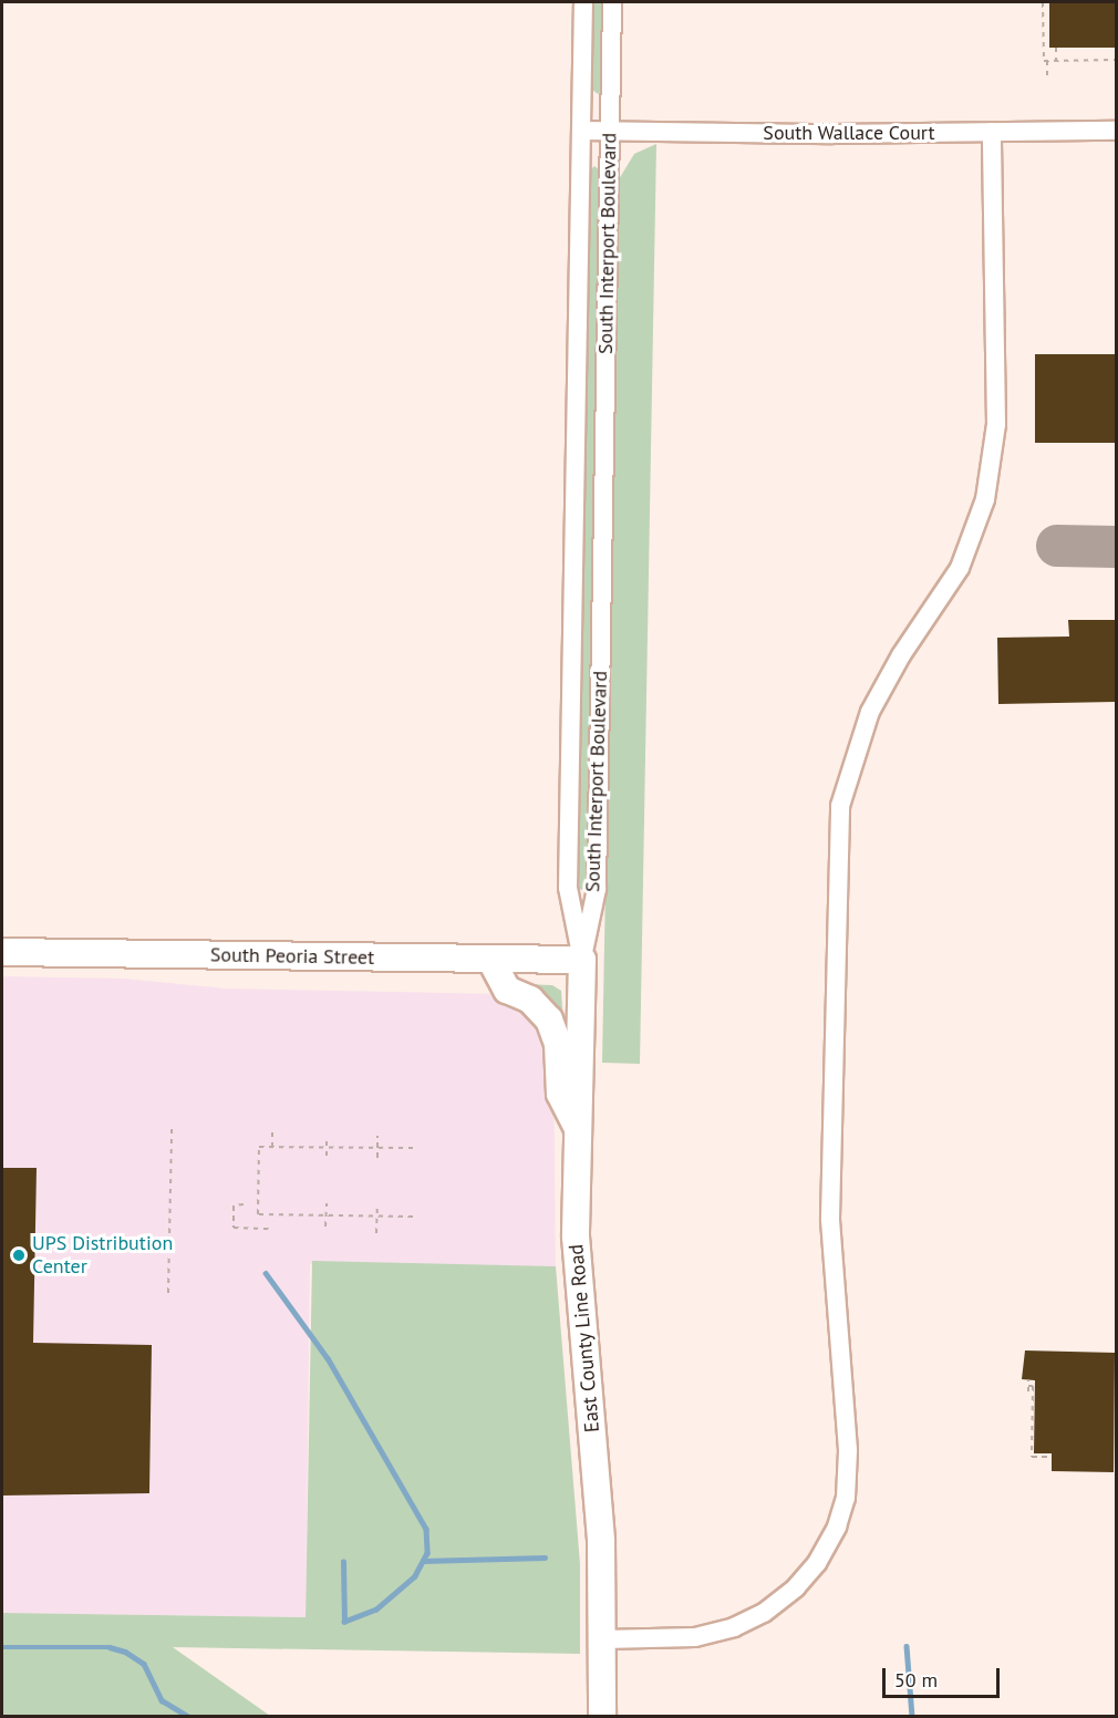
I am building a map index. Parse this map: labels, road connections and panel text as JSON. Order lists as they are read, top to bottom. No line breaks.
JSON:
{"streets":{"main road":["South Peoria Street","East County Line Road"],"street":["South Wallace Court","South Interport Boulevard"]},"crossings":[["South Wallace Court","South Interport Boulevard"],["South Interport Boulevard","South Peoria Street"],["South Interport Boulevard","East County Line Road"],["South Peoria Street","East County Line Road"]],"places":["UPS Distribution Center"],"scale_bar":"50 m"}
